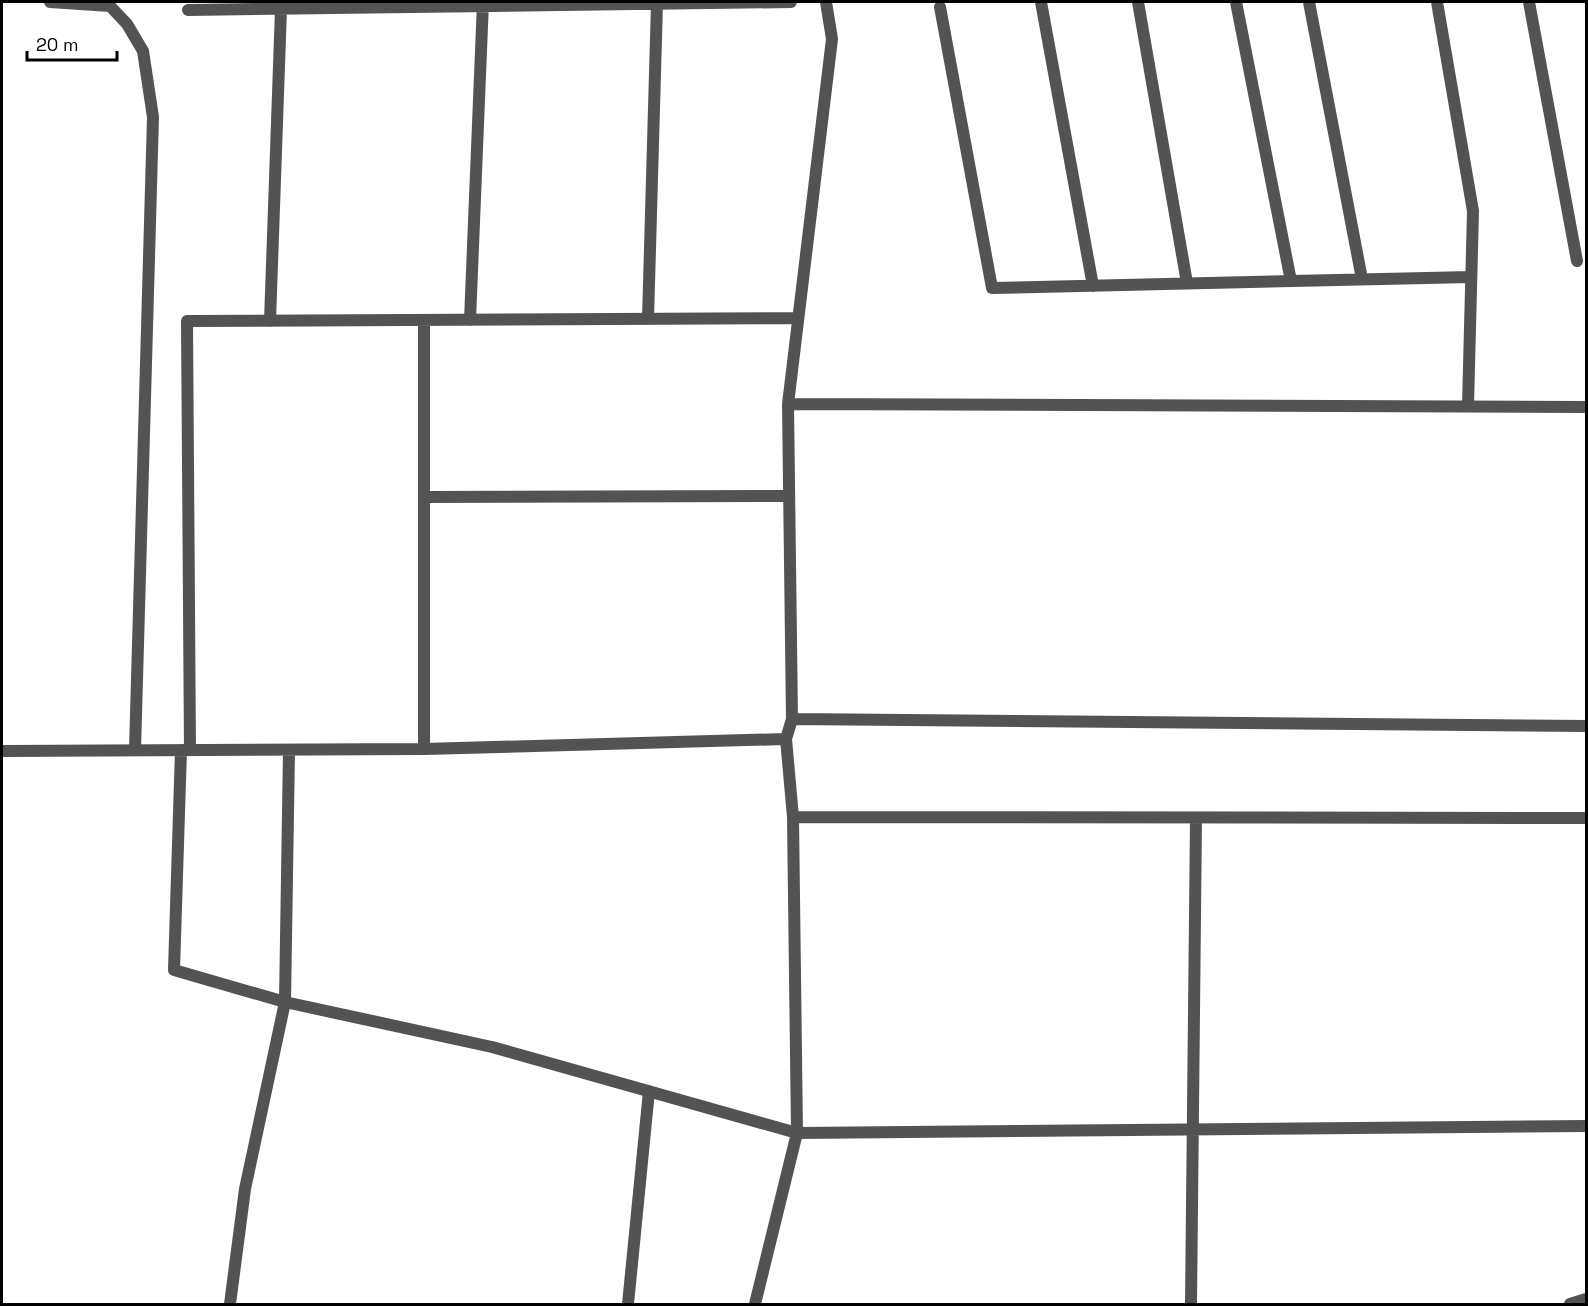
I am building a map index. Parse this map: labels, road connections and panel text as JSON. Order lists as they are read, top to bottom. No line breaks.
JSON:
{"scale_bar":"20 m"}
